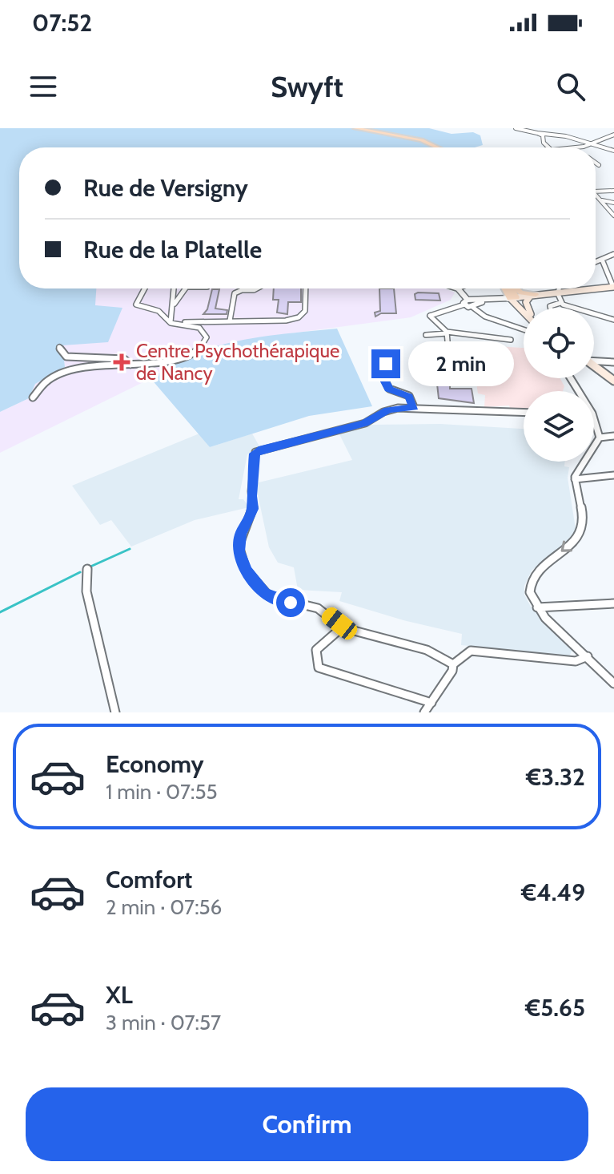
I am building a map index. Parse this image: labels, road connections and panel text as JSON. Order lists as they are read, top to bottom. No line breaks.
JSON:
{"places":{"health":["Centre Psychothérapique de Nancy"]},"page":{"status":"07:52","header":"Swyft","banner":["Rue de Versigny","Rue de la Platelle"],"bubble":"2 min","list":[{"name":"Economy","note":"1 min · 07:55","value":"€3.32"},{"name":"Comfort","note":"2 min · 07:56","value":"€4.49"},{"name":"XL","note":"3 min · 07:57","value":"€5.65"}],"buttons":"Confirm"}}
